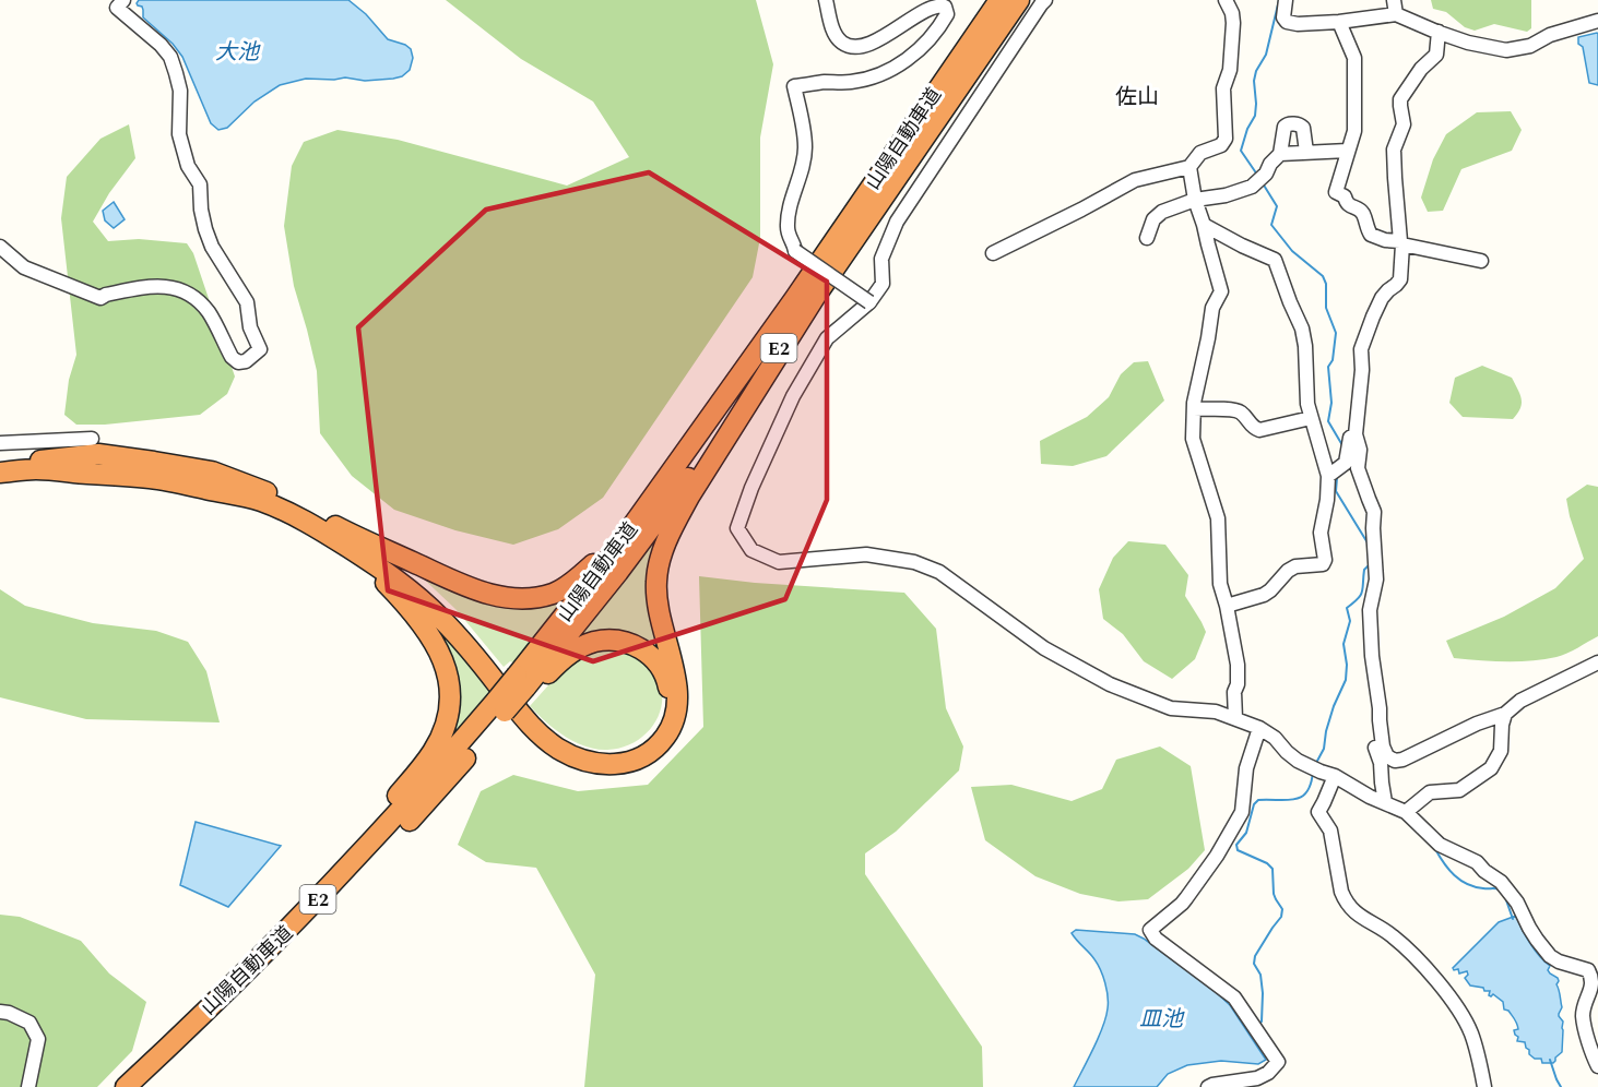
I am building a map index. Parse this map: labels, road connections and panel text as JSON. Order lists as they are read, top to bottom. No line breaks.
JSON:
{"streets":{"highway":["山陽自動車道","E2"]},"districts":["佐山"],"water":["大池","皿池"]}
